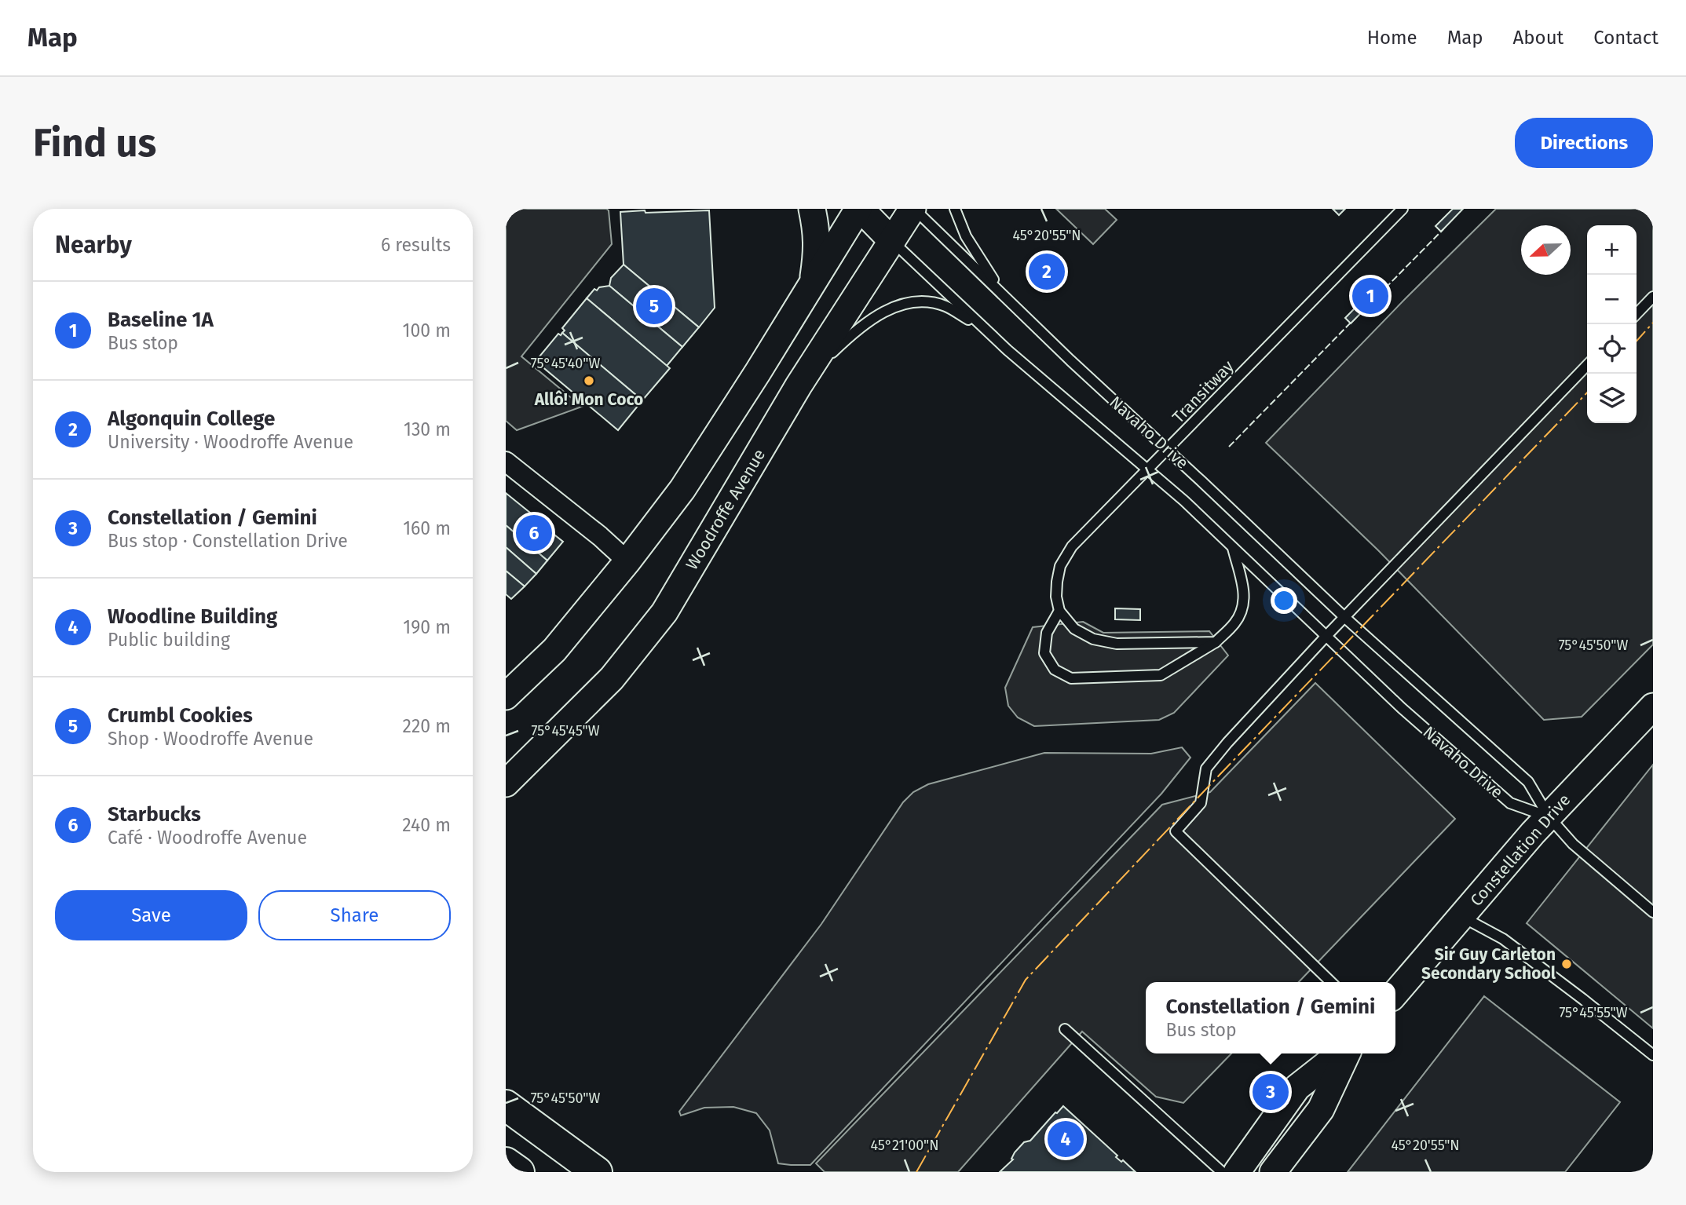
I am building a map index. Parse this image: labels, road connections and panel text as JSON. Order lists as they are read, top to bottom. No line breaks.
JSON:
{"streets":{"main road":["Navaho Drive","Woodroffe Avenue","Constellation Drive"],"lane":["Transitway"]},"crossings":[["Transitway","Navaho Drive"],["Navaho Drive","Woodroffe Avenue"],["Navaho Drive","Constellation Drive"]],"places":["Allô! Mon Coco","Sir Guy Carleton Secondary School"],"north":"left","page":{"header":"Map","nav":["Home","Map","About","Contact"],"buttons":["Directions",["Save","Share"]],"title":"Find us","heading":["Nearby","6 results"],"map_buttons":["+","−"],"pins":["2","1","5","6","3","4"],"list":[{"mark":"1","name":"Baseline 1A","note":"Bus stop","value":"100 m"},{"mark":"2","name":"Algonquin College","note":"University · Woodroffe Avenue","value":"130 m"},{"mark":"3","name":"Constellation / Gemini","note":"Bus stop · Constellation Drive","value":"160 m"},{"mark":"4","name":"Woodline Building","note":"Public building","value":"190 m"},{"mark":"5","name":"Crumbl Cookies","note":"Shop · Woodroffe Avenue","value":"220 m"},{"mark":"6","name":"Starbucks","note":"Café · Woodroffe Avenue","value":"240 m"}],"popup":["Constellation / Gemini","Bus stop"]},"coordinates":["45°20'55\"N","75°45'40\"W","75°45'50\"W","75°45'45\"W","75°45'55\"W","45°21'00\"N"]}
